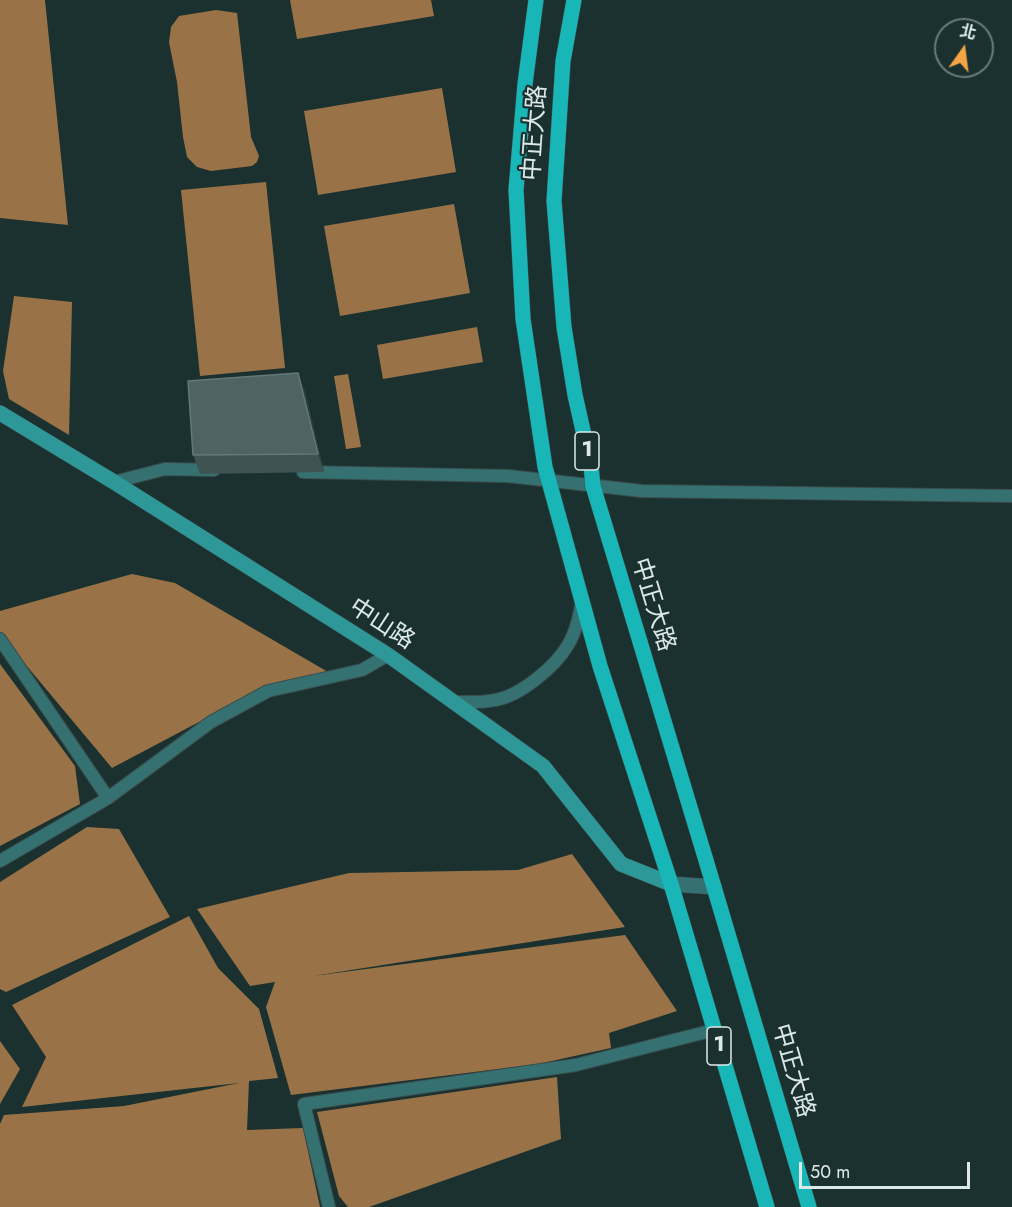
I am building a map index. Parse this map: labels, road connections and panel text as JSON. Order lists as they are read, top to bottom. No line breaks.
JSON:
{"streets":{"main road":["中正大路","1"],"street":["中山路"]},"crossings":[["中正大路","中山路"]],"scale_bar":"50 m","north":"top"}
